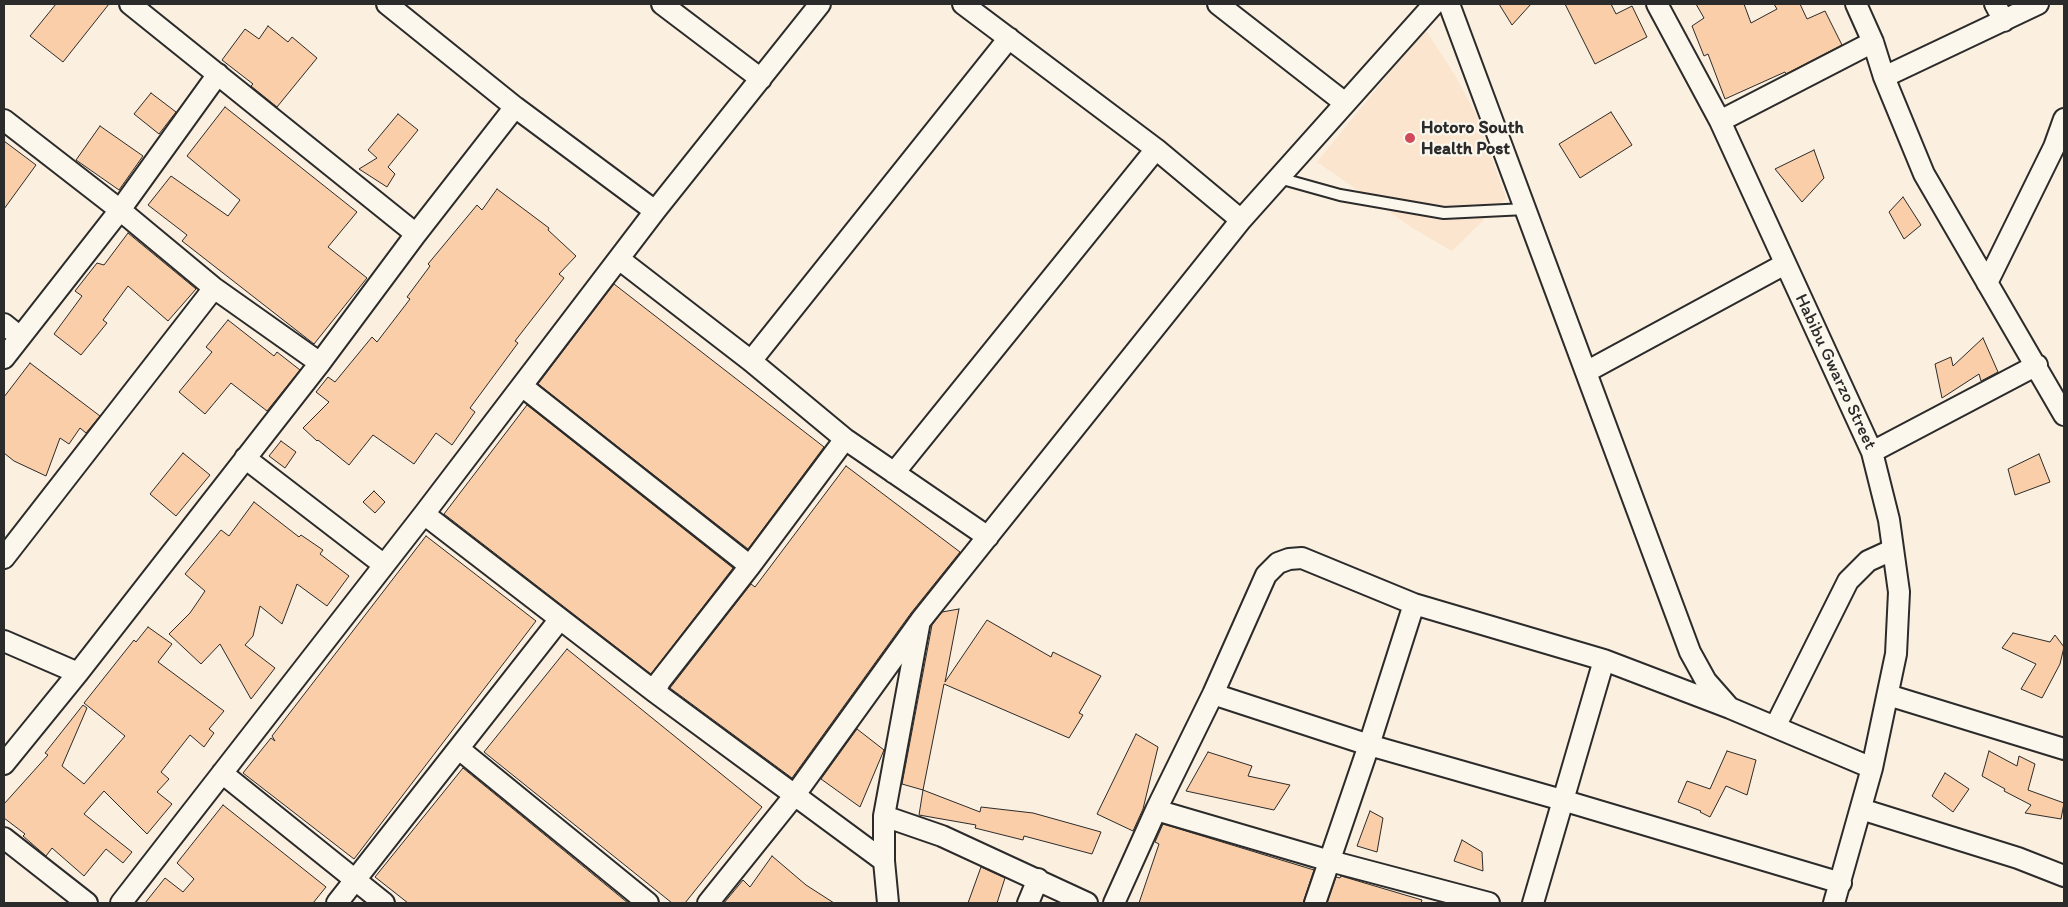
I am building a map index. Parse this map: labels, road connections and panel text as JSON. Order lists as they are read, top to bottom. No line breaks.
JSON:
{"streets":{"street":["Habibu Gwarzo Street"]},"places":["Hotoro South Health Post"]}
